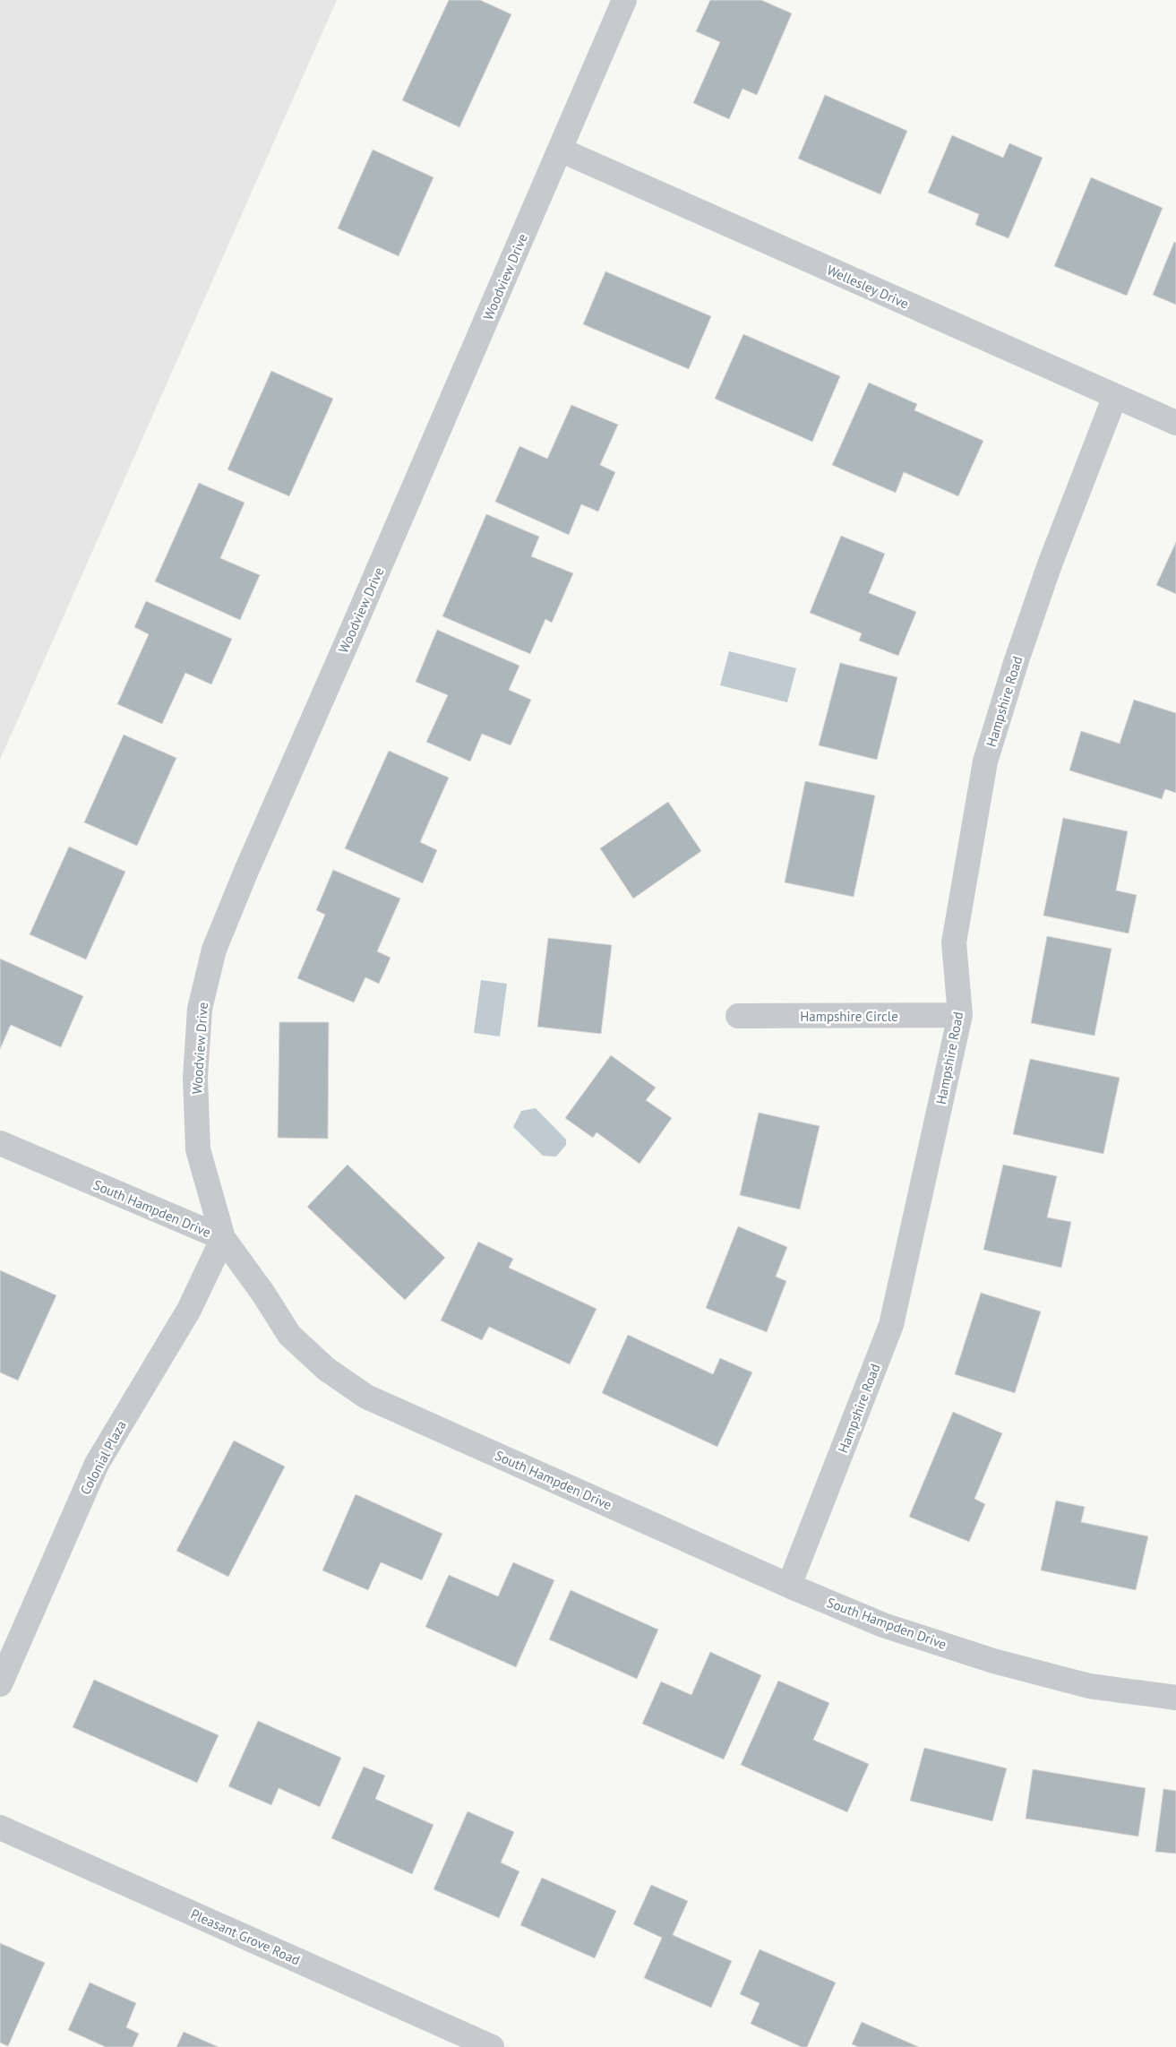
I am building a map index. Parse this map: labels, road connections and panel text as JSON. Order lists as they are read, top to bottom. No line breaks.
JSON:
{"streets":{"street":["Woodview Drive","Wellesley Drive","Hampshire Road","Hampshire Circle","South Hampden Drive","Colonial Plaza","Pleasant Grove Road"]},"crossings":[["Woodview Drive","Wellesley Drive"],["Woodview Drive","South Hampden Drive"],["Woodview Drive","Colonial Plaza"],["Wellesley Drive","Hampshire Road"],["Hampshire Road","Hampshire Circle"],["Hampshire Road","South Hampden Drive"],["South Hampden Drive","Colonial Plaza"]]}
